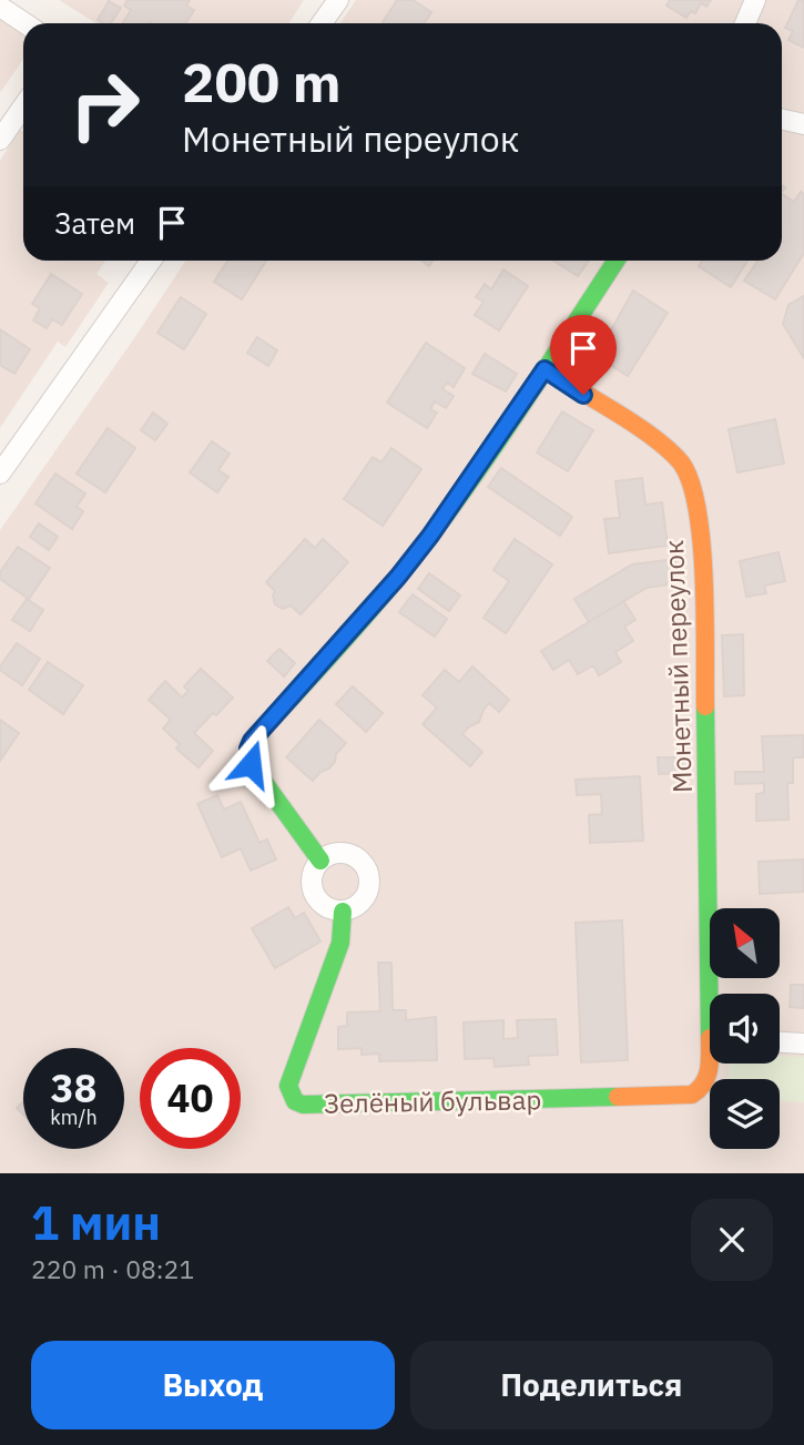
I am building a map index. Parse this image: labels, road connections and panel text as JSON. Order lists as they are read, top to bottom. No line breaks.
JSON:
{"streets":{"street":["Монетный переулок","Зелёный бульвар"]},"north":"top left","page":{"turn":["200 m","Монетный переулок"],"then":"Затем","speed":"38 km/h","limit":"40","heading":["1 мин","220 m · 08:21"],"buttons":["Выход","Поделиться"]}}
